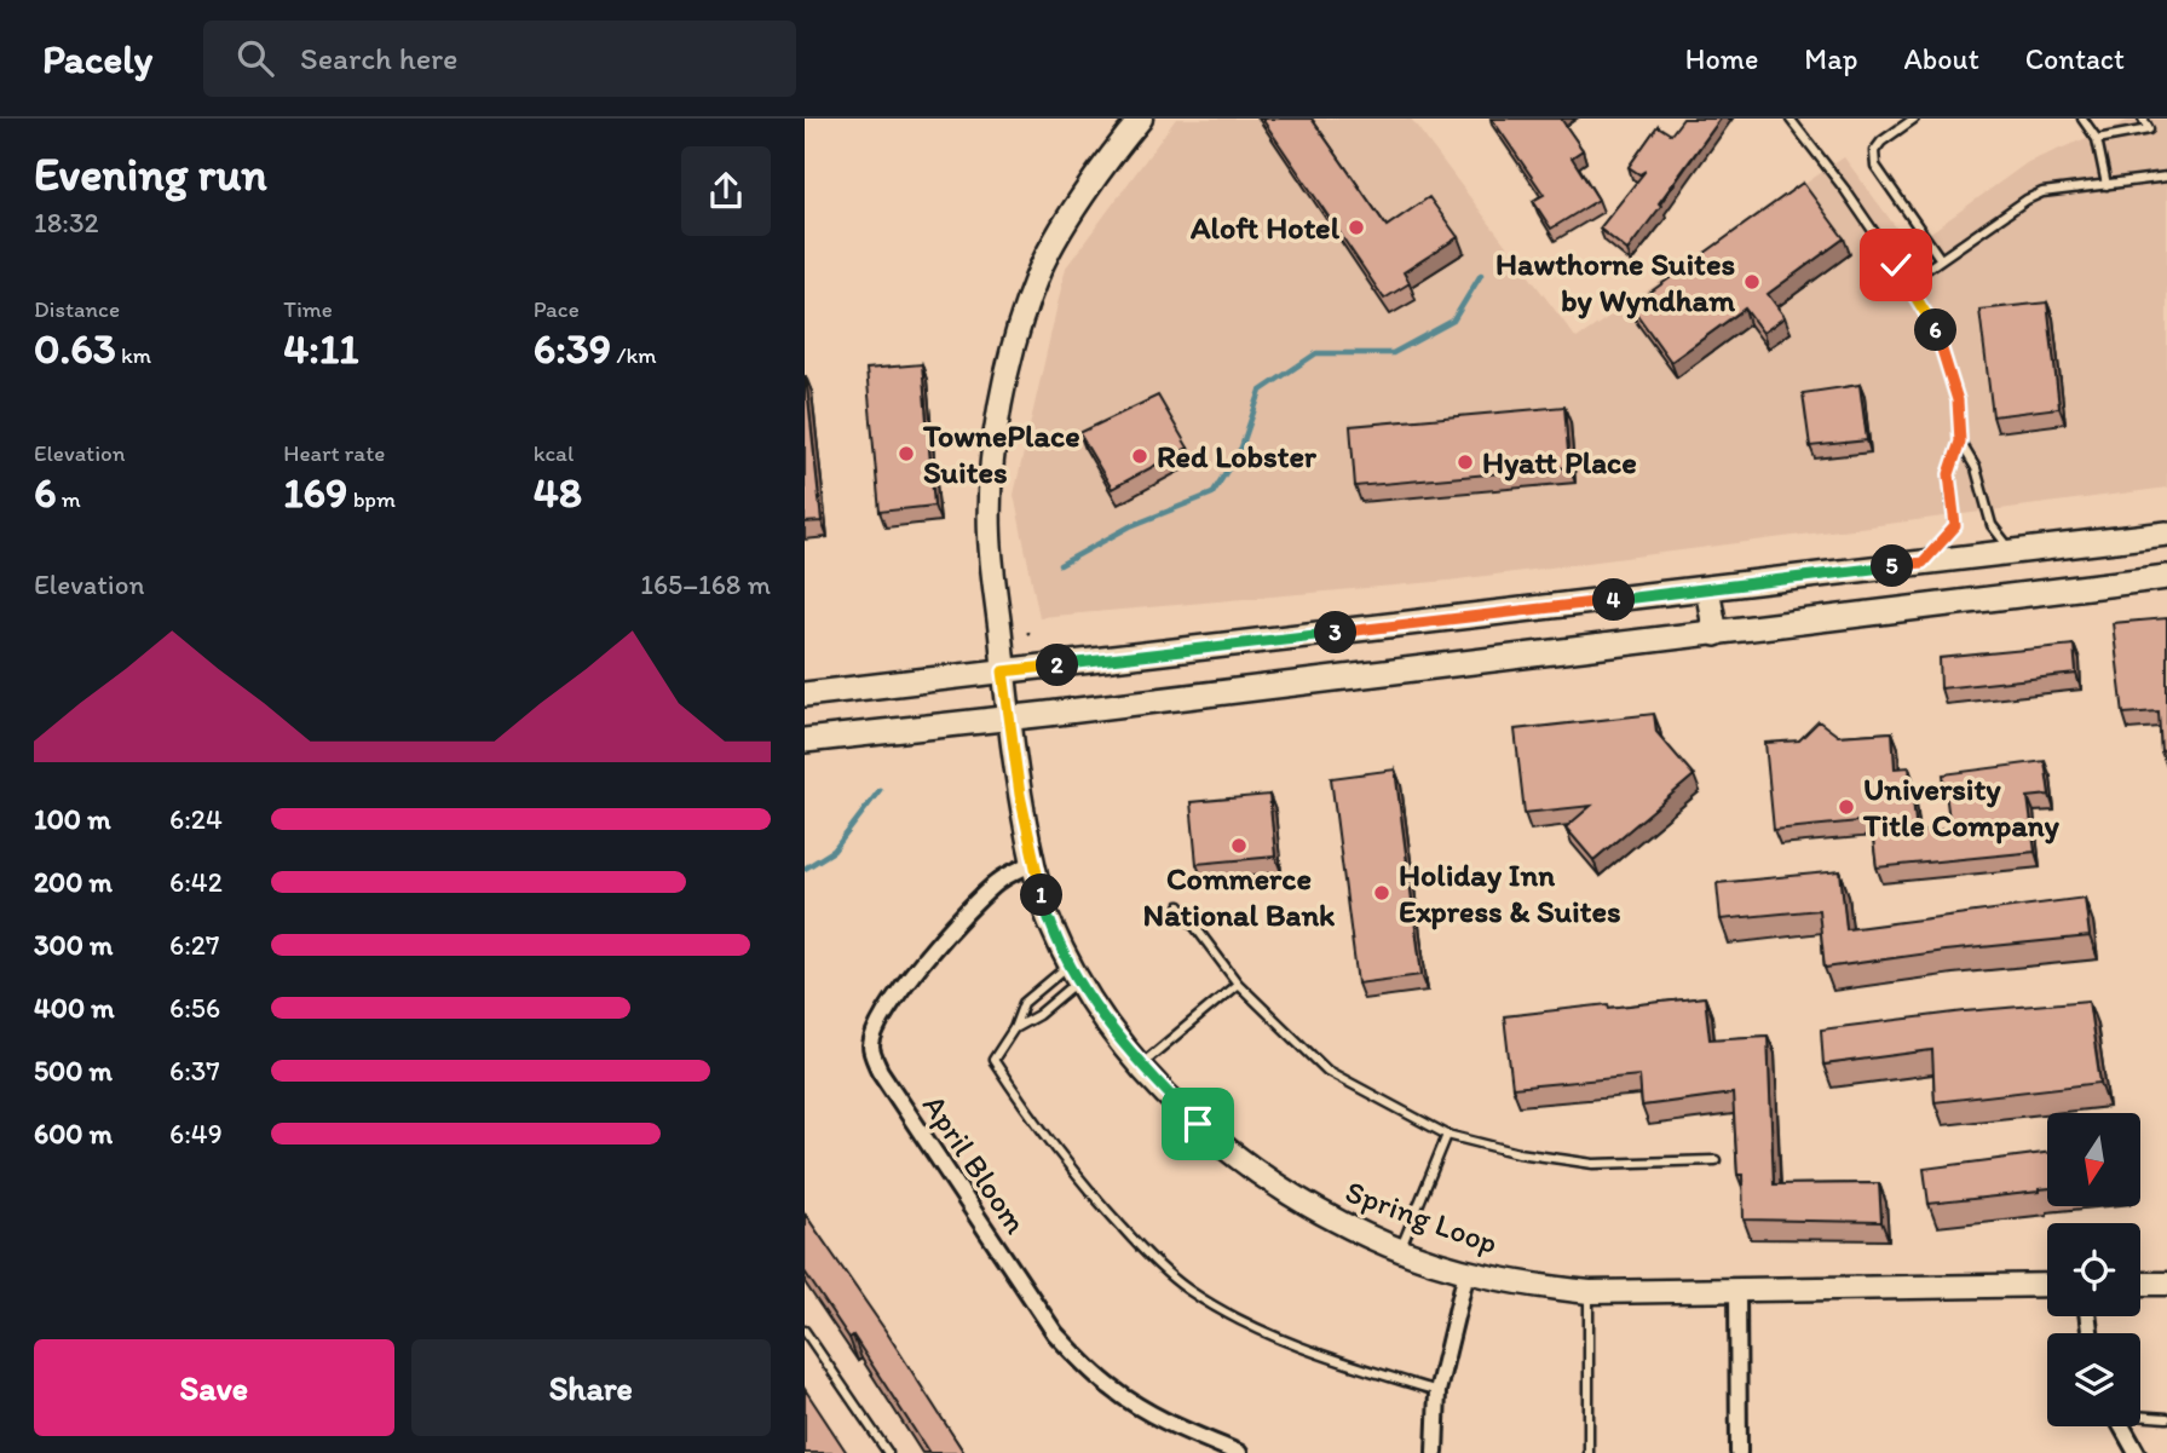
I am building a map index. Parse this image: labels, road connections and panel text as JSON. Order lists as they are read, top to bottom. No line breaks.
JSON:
{"streets":{"street":["April Bloom","Spring Loop"]},"crossings":[["April Bloom","Spring Loop"]],"places":["Aloft Hotel","Hawthorne Suites by Wyndham","TownePlace Suites","Red Lobster","Hyatt Place","University Title Company","Commerce National Bank","Holiday Inn Express & Suites"],"north":"bottom","page":{"header":"Pacely","search":"Search here","nav":["Home","Map","About","Contact"],"heading":["Evening run","18:32"],"stats":[["Distance","0.63 km"],["Time","4:11"],["Pace","6:39 /km"],["Elevation","6 m"],["Heart rate","169 bpm"],["kcal","48"]],"pins":["6","5","4","3","2","1"],"chart":["Elevation","165–168 m"],"list":[{"name":"100 m","note":"6:24"},{"name":"200 m","note":"6:42"},{"name":"300 m","note":"6:27"},{"name":"400 m","note":"6:56"},{"name":"500 m","note":"6:37"},{"name":"600 m","note":"6:49"}],"buttons":["Save","Share"]}}
